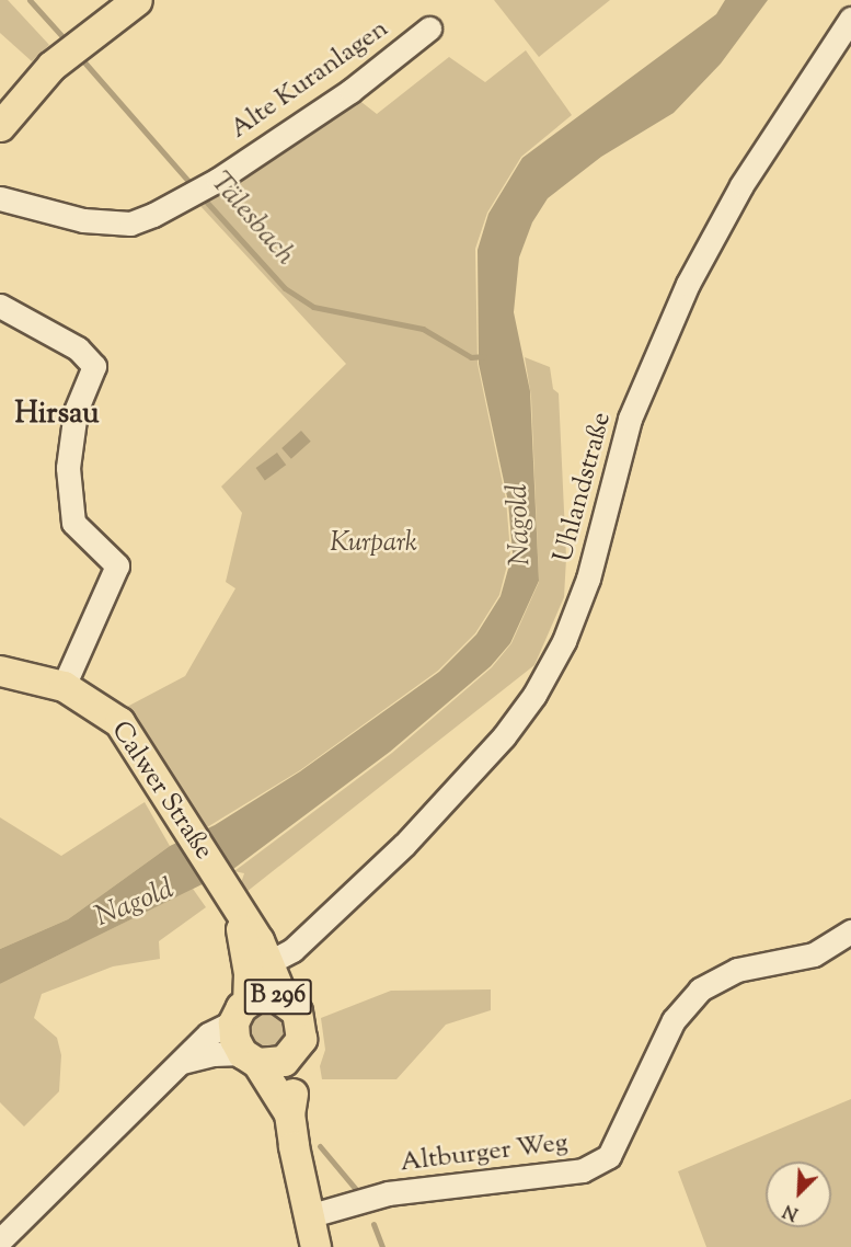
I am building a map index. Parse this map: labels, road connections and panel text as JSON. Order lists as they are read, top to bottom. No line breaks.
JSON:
{"streets":{"main road":["Calwer Straße","B 296"],"street":["Alte Kuranlagen","Uhlandstraße","Altburger Weg"]},"crossings":[["Uhlandstraße","Calwer Straße"],["Uhlandstraße","B 296"],["Calwer Straße","B 296"],["B 296","Altburger Weg"]],"districts":["Hirsau"],"water":["Tälesbach","Nagold"],"parks":["Kurpark"],"north":"bottom left"}
